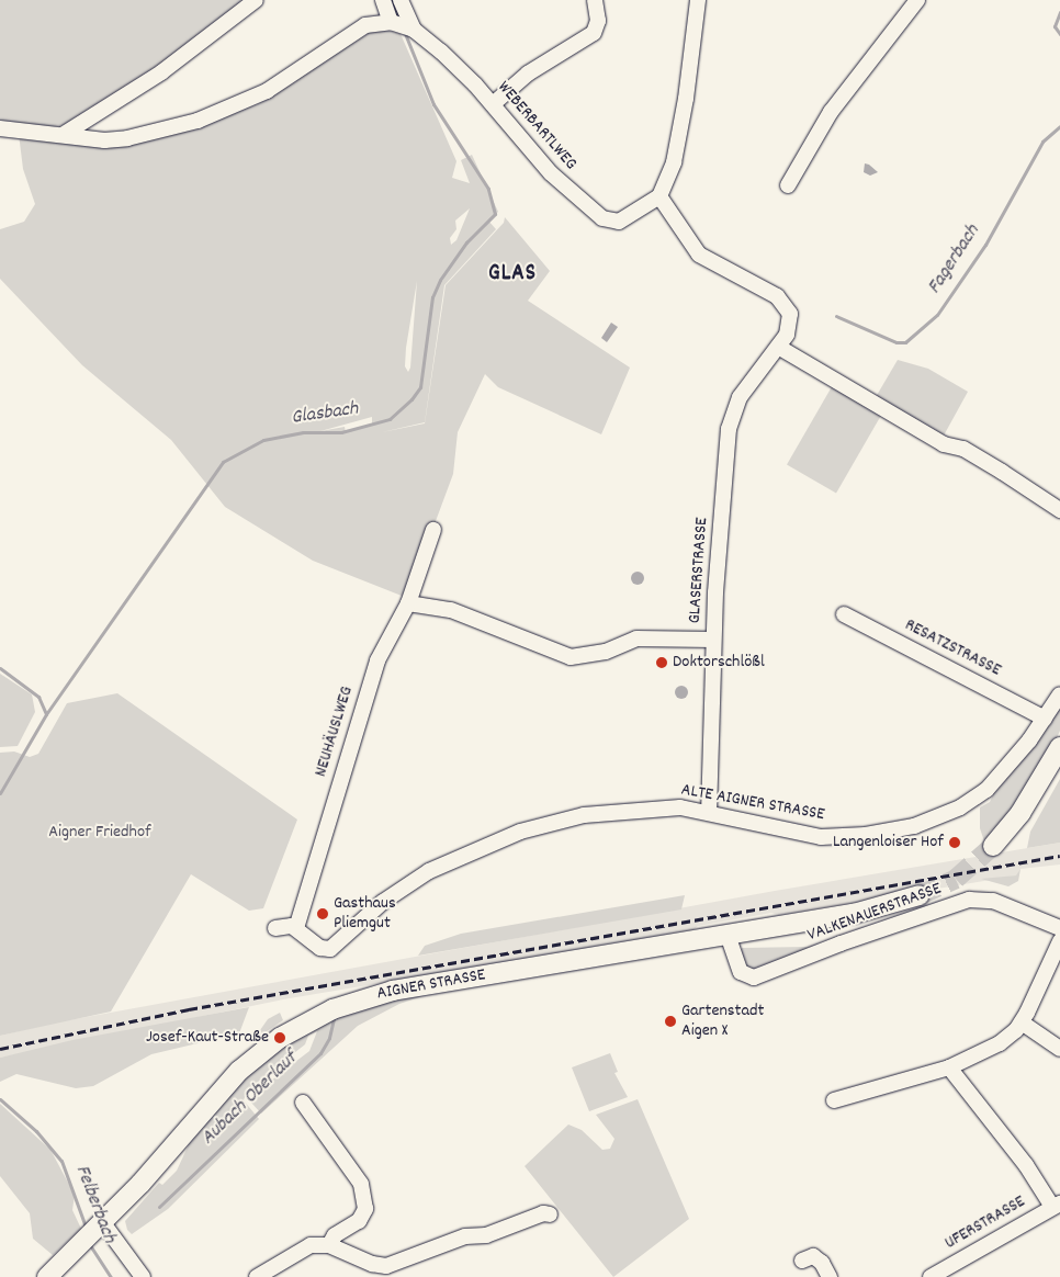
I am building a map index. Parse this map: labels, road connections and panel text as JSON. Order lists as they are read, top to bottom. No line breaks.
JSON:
{"streets":{"main road":["AIGNER STRASSE"],"street":["WEBERBARTLWEG","GLASERSTRASSE","RESATZSTRASSE","NEUHÄUSLWEG","ALTE AIGNER STRASSE","VALKENAUERSTRASSE","UFERSTRASSE"]},"crossings":[["WEBERBARTLWEG","GLASERSTRASSE"],["GLASERSTRASSE","ALTE AIGNER STRASSE"],["RESATZSTRASSE","ALTE AIGNER STRASSE"],["NEUHÄUSLWEG","ALTE AIGNER STRASSE"],["VALKENAUERSTRASSE","AIGNER STRASSE"]],"districts":["GLAS"],"water":["Fagerbach","Glasbach","Aubach Oberlauf","Felberbach"],"parks":["Aigner Friedhof"],"places":["Doktorschlößl","Langenloiser Hof","Gasthaus Pliemgut","Gartenstadt Aigen X","Josef-Kaut-Straße"]}
